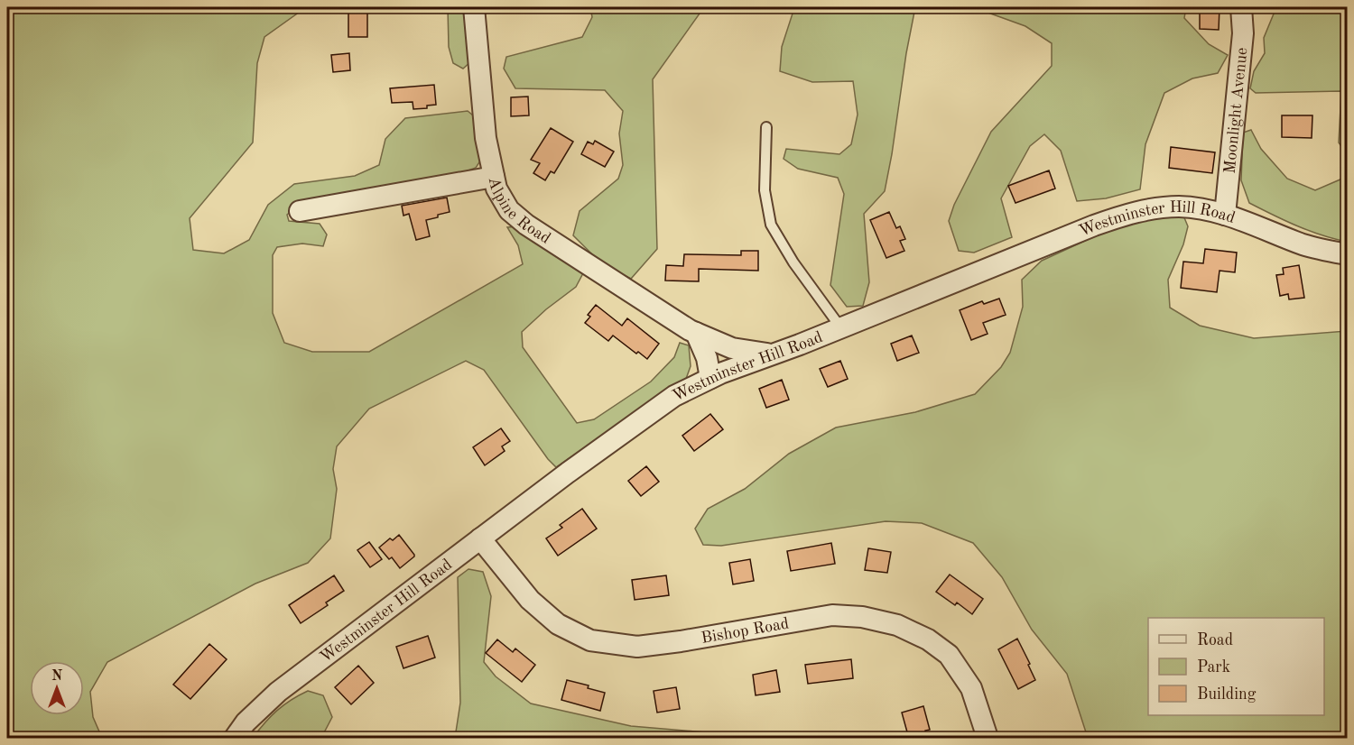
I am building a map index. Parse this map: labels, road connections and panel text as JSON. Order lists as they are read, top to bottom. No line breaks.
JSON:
{"streets":{"street":["Moonlight Avenue","Alpine Road","Westminster Hill Road","Bishop Road"]},"crossings":[["Moonlight Avenue","Westminster Hill Road"],["Alpine Road","Westminster Hill Road"],["Westminster Hill Road","Bishop Road"]],"legend":["Road","Park","Building"],"north":"top"}
